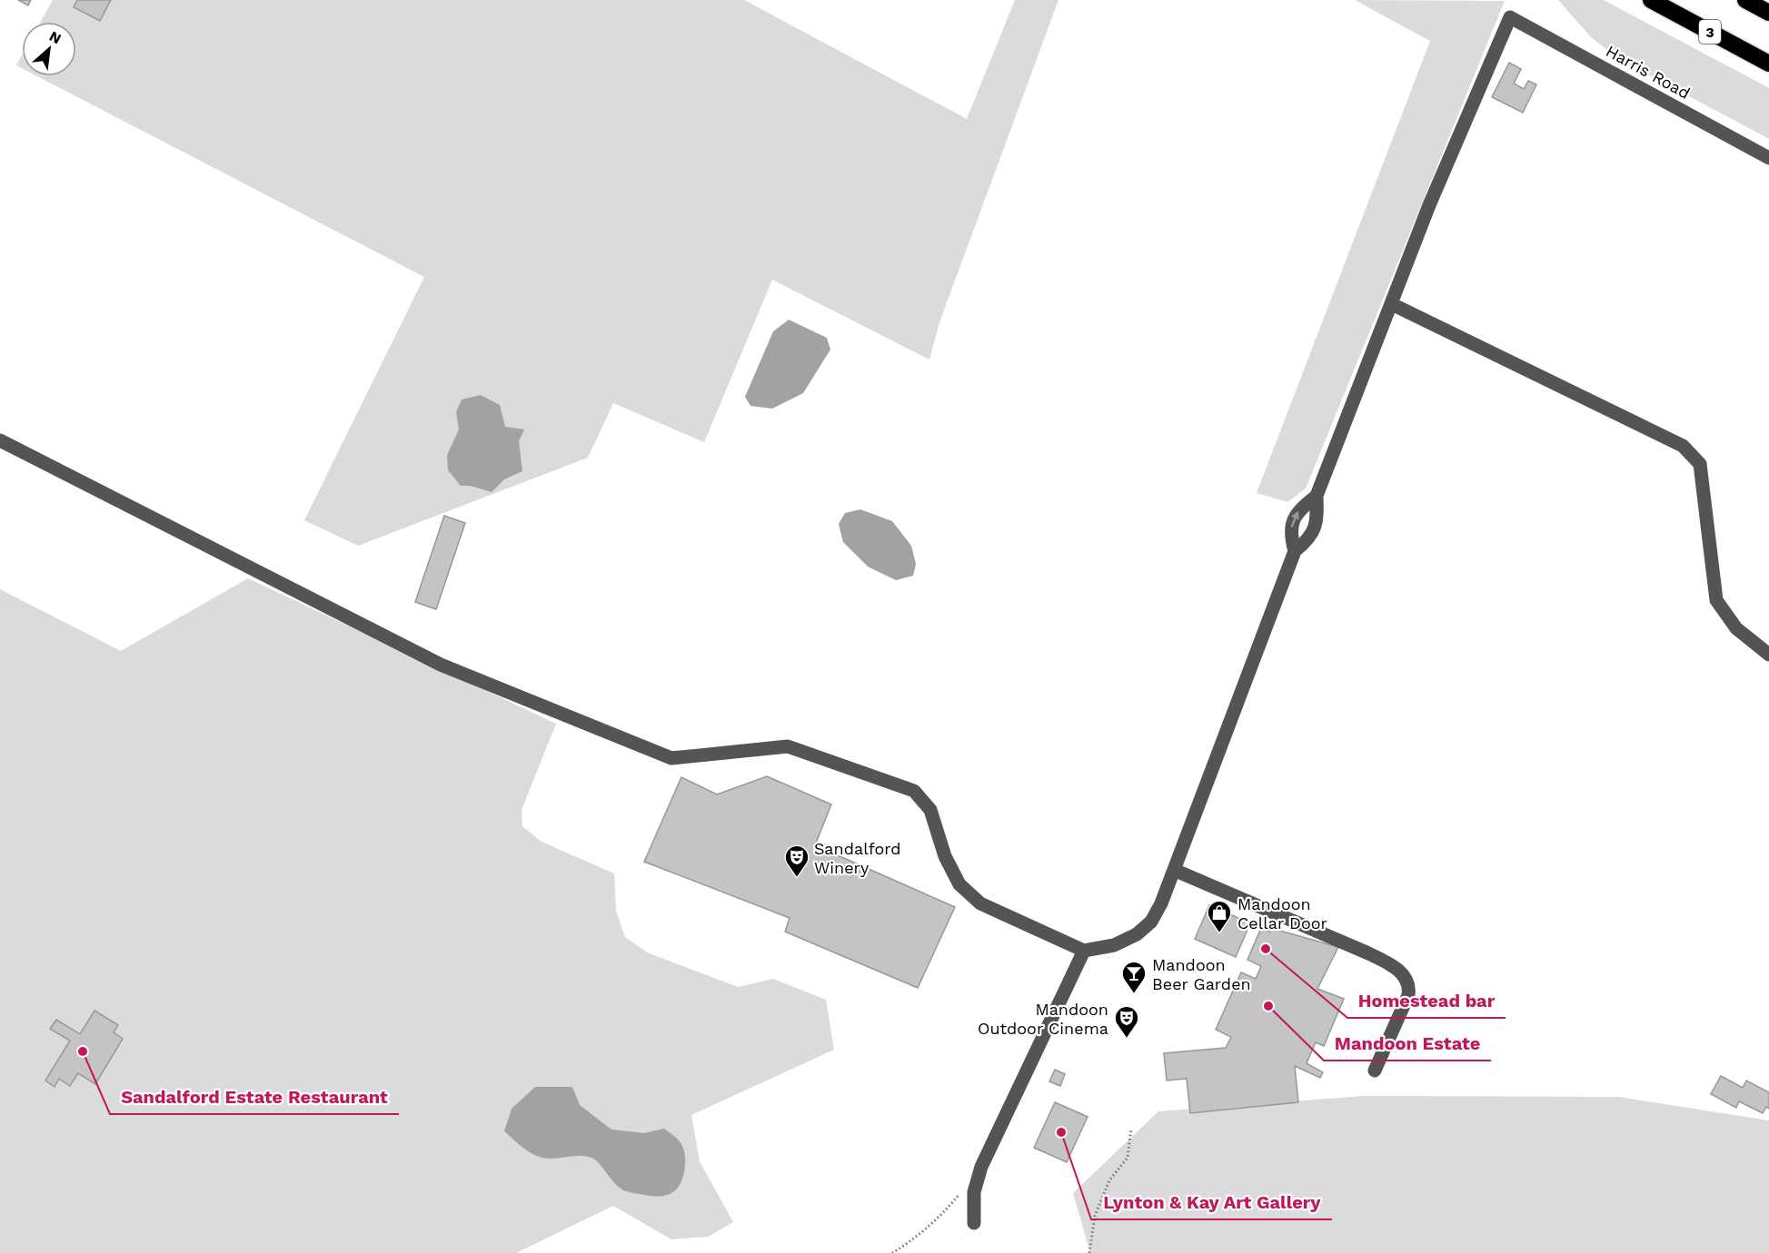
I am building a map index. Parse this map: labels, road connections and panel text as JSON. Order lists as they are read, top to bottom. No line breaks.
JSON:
{"streets":{"highway":["3"],"street":["Harris Road"]},"places":{"theatre":["Sandalford Winery","Mandoon Outdoor Cinema"],"shop":["Mandoon Cellar Door"],"other":["Homestead bar","Mandoon Estate","Sandalford Estate Restaurant","Lynton & Kay Art Gallery"],"bar":["Mandoon Beer Garden"]},"north":"top right"}
